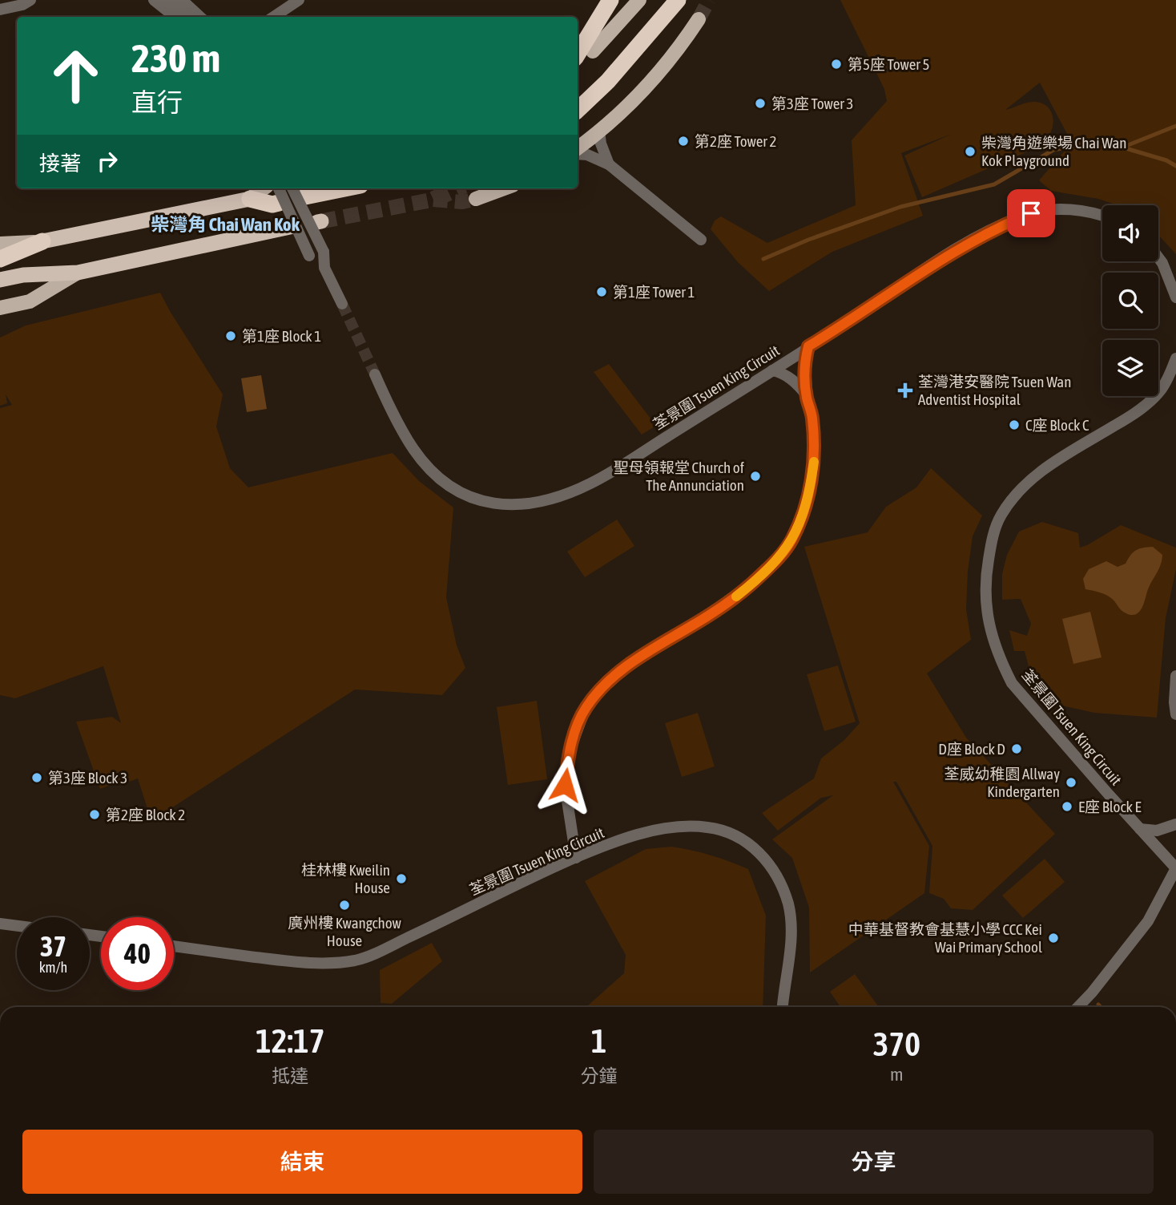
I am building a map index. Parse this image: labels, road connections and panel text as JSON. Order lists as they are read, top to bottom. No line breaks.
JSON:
{"streets":{"street":["荃景圍 Tsuen King Circuit"]},"districts":["柴灣角 Chai Wan Kok"],"places":{"other":["第5座 Tower 5","第3座 Tower 3","第2座 Tower 2","柴灣角遊樂場 Chai Wan Kok Playground","第1座 Tower 1","第1座 Block 1","C座 Block C","聖母領報堂 Church of The Annunciation","D座 Block D","第3座 Block 3","荃威幼稚園 Allway Kindergarten","E座 Block E","第2座 Block 2","桂林樓 Kweilin House","廣州樓 Kwangchow House","中華基督教會基慧小學 CCC Kei Wai Primary School"],"health":["荃灣港安醫院 Tsuen Wan Adventist Hospital"]},"page":{"turn":["230 m","直行"],"then":"接著","speed":"37 km/h","limit":"40","eta":["12:17","抵達","1","分鐘","370","m"],"buttons":["結束","分享"]}}
